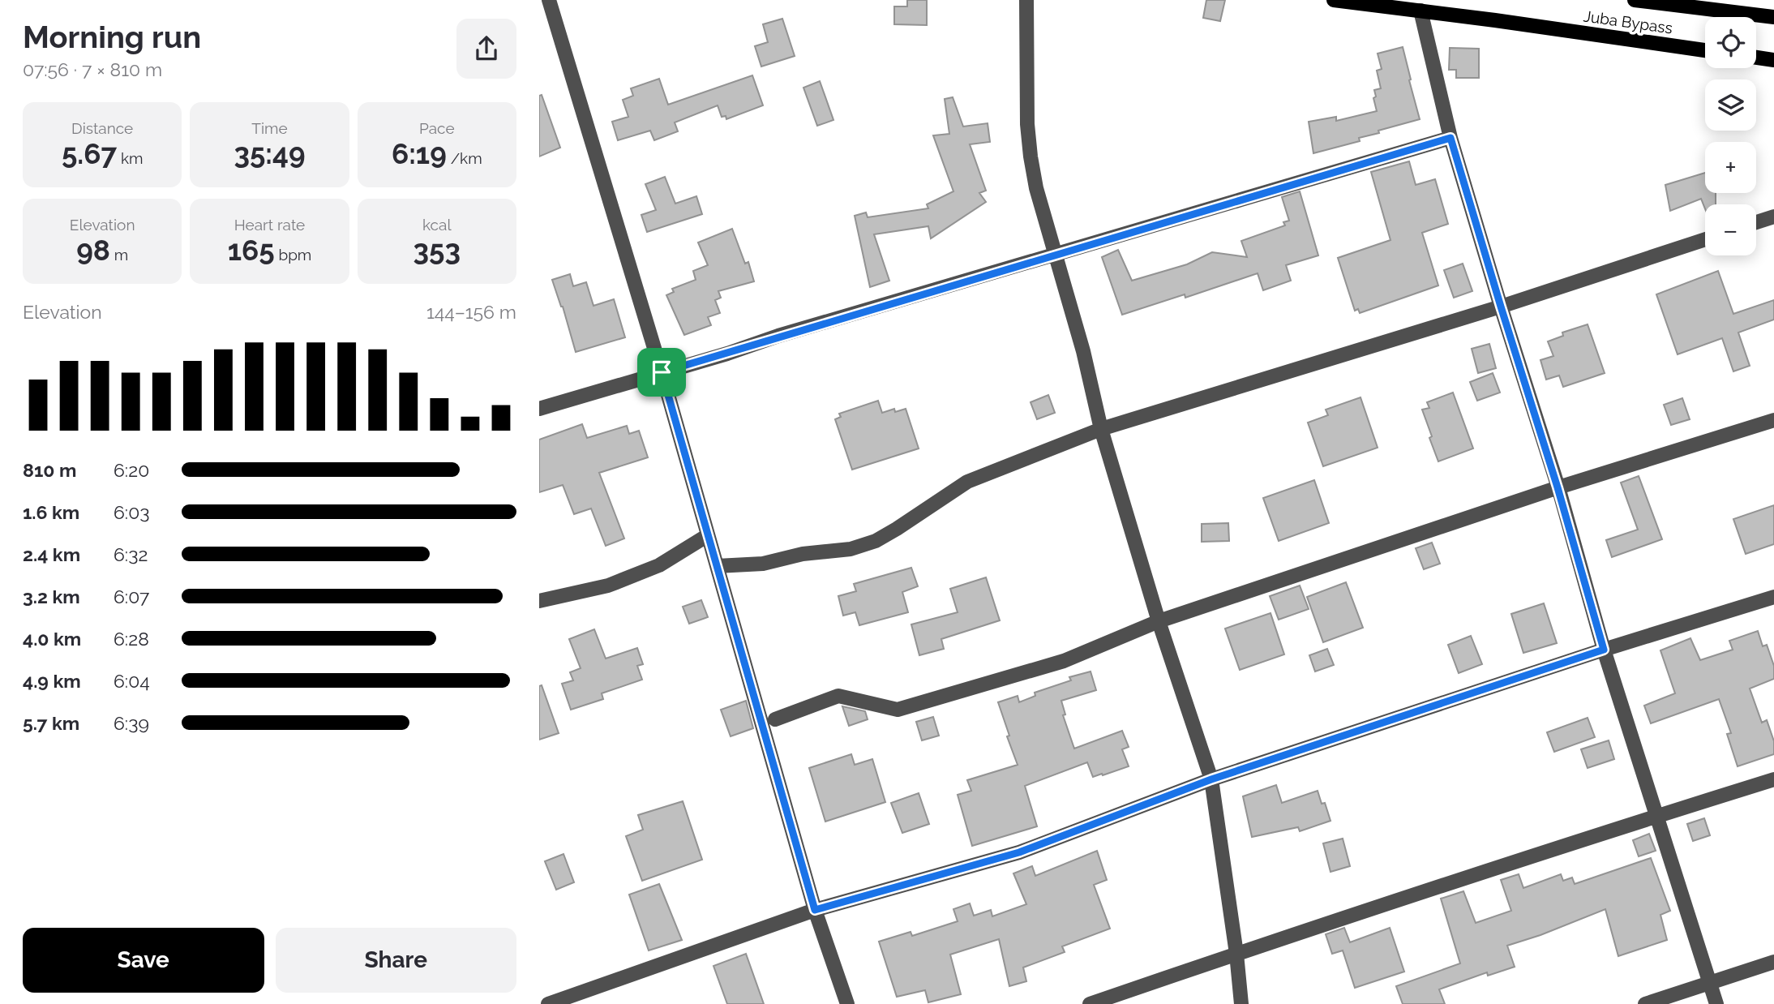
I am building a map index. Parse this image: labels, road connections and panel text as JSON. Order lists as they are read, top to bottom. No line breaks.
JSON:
{"streets":{"main road":["Juba Bypass"]},"page":{"heading":["Morning run","07:56 · 7 × 810 m"],"map_buttons":["+","−"],"stats":[["Distance","5.67 km"],["Time","35:49"],["Pace","6:19 /km"],["Elevation","98 m"],["Heart rate","165 bpm"],["kcal","353"]],"chart":["Elevation","144–156 m"],"list":[{"name":"810 m","note":"6:20"},{"name":"1.6 km","note":"6:03"},{"name":"2.4 km","note":"6:32"},{"name":"3.2 km","note":"6:07"},{"name":"4.0 km","note":"6:28"},{"name":"4.9 km","note":"6:04"},{"name":"5.7 km","note":"6:39"}],"buttons":["Save","Share"]}}
